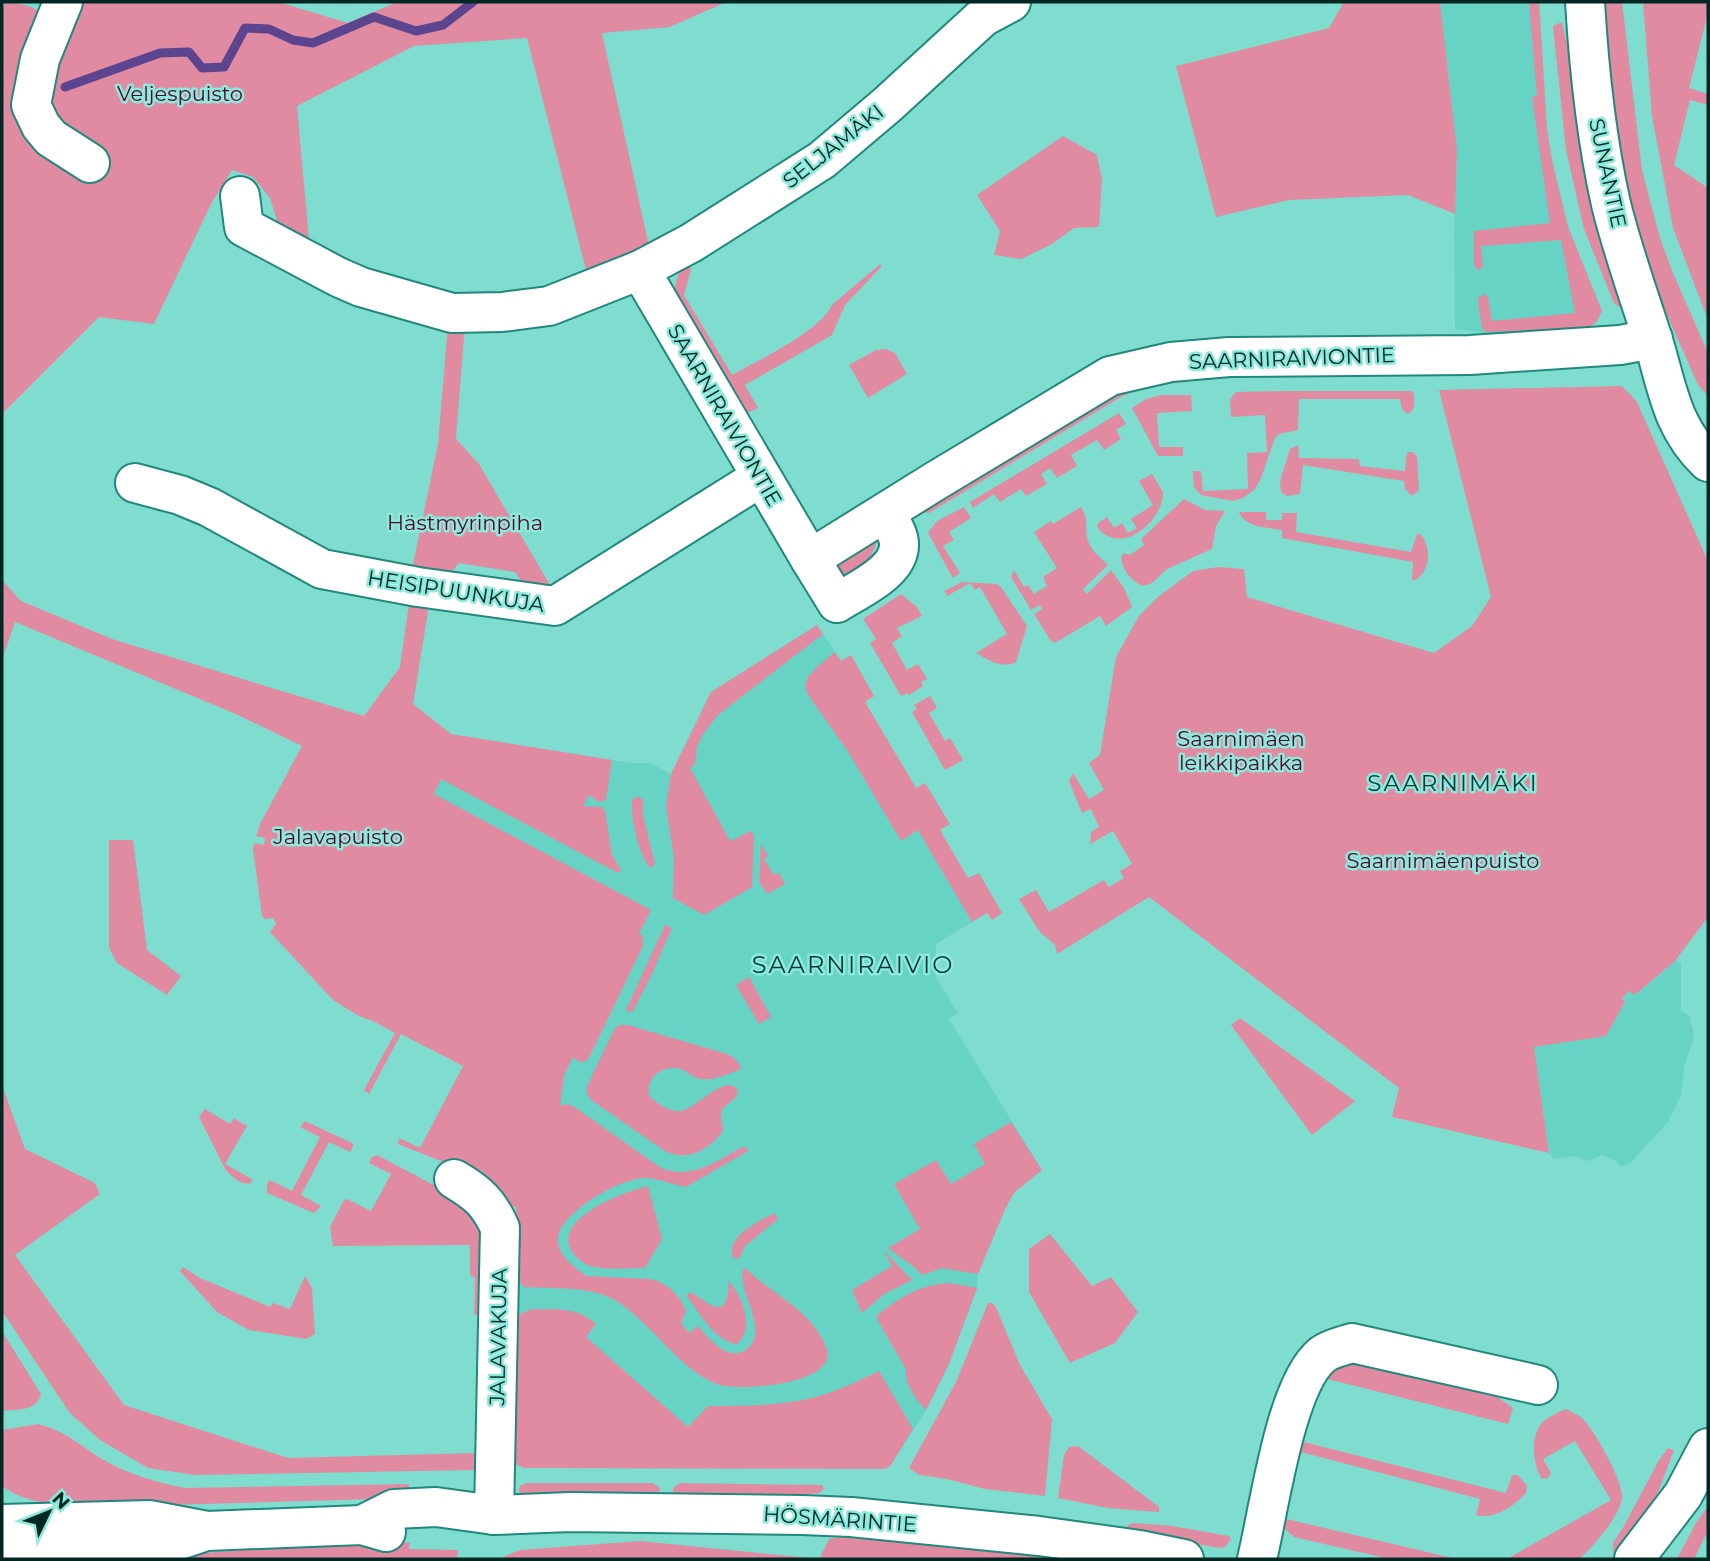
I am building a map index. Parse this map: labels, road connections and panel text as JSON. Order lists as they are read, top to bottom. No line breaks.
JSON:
{"streets":{"street":["SELJAMÄKI","SUNANTIE","SAARNIRAIVIONTIE","HEISIPUUNKUJA","JALAVAKUJA","HÖSMÄRINTIE"]},"crossings":[["SELJAMÄKI","SAARNIRAIVIONTIE"],["SUNANTIE","SAARNIRAIVIONTIE"],["SAARNIRAIVIONTIE","HEISIPUUNKUJA"],["JALAVAKUJA","HÖSMÄRINTIE"]],"districts":["SAARNIMÄKI","SAARNIRAIVIO"],"parks":["Veljespuisto","Hästmyrinpiha","Saarnimäen leikkipaikka","Jalavapuisto","Saarnimäenpuisto"],"north":"top right"}
